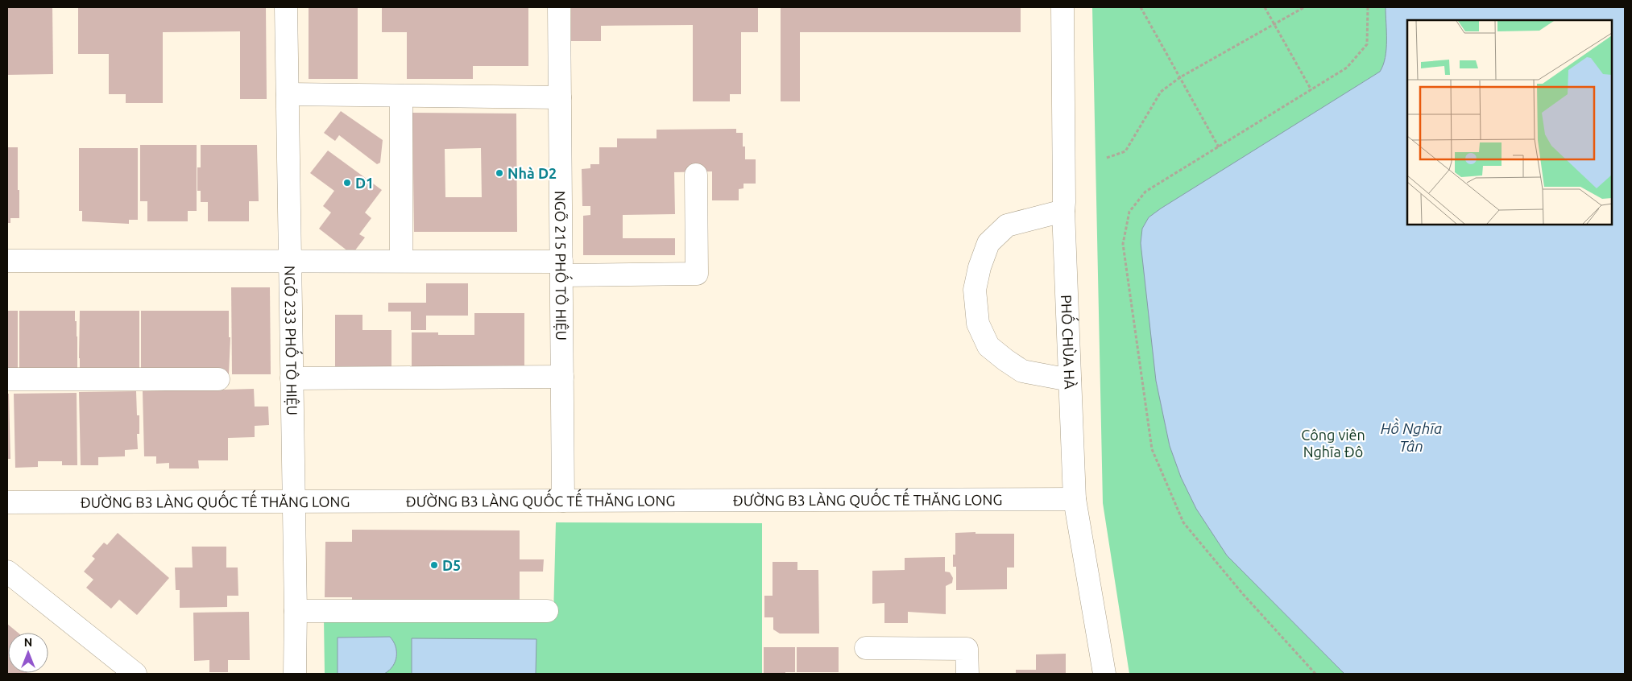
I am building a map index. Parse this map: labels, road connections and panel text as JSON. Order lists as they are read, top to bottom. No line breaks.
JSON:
{"streets":{"street":["NGÕ 215 PHỐ TÔ HIỆU","NGÕ 233 PHỐ TÔ HIỆU","PHỐ CHÙA HÀ","ĐƯỜNG B3 LÀNG QUỐC TẾ THĂNG LONG"]},"crossings":[["NGÕ 215 PHỐ TÔ HIỆU","ĐƯỜNG B3 LÀNG QUỐC TẾ THĂNG LONG"],["NGÕ 233 PHỐ TÔ HIỆU","ĐƯỜNG B3 LÀNG QUỐC TẾ THĂNG LONG"],["PHỐ CHÙA HÀ","ĐƯỜNG B3 LÀNG QUỐC TẾ THĂNG LONG"]],"water":["Hồ Nghĩa Tân"],"parks":["Công viên Nghĩa Đô"],"places":["Nhà D2","D1","D5"],"north":"top"}
